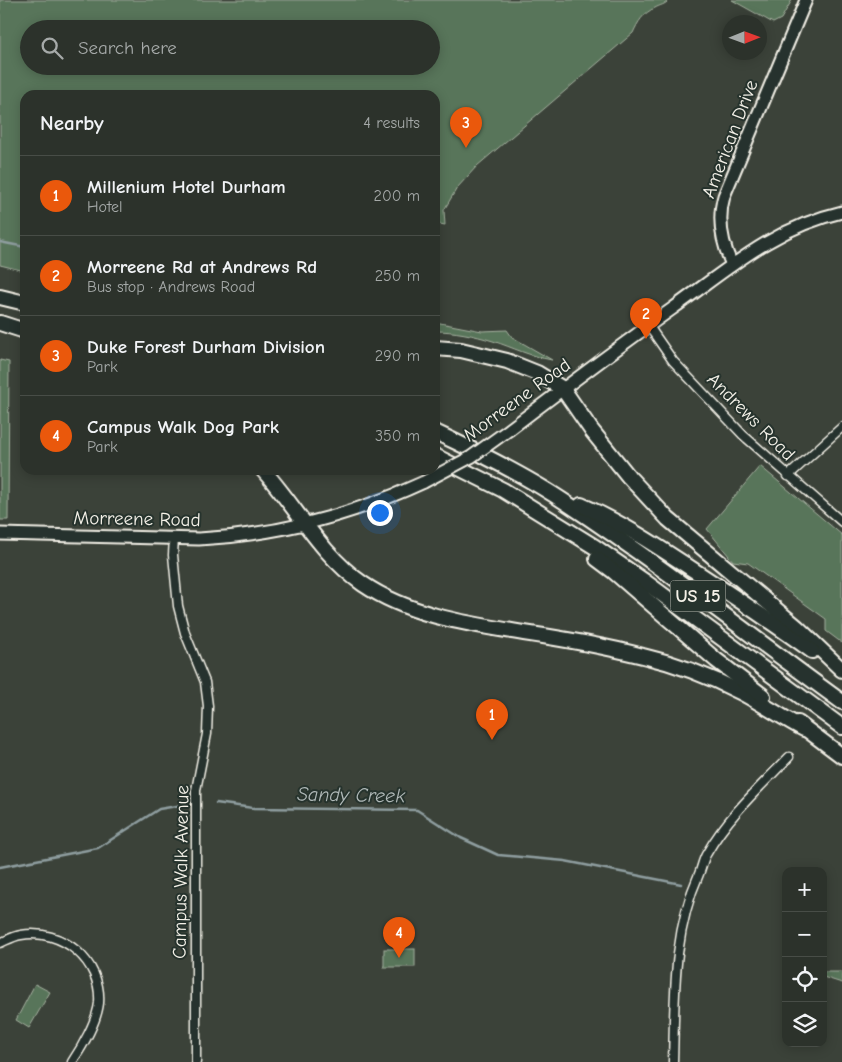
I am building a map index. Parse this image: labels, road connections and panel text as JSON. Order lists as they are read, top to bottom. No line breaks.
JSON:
{"streets":{"highway":["US 15"],"street":["American Drive","Morreene Road","Andrews Road","Campus Walk Avenue"]},"crossings":[["American Drive","Morreene Road"],["Morreene Road","Andrews Road"],["Morreene Road","Campus Walk Avenue"]],"water":["Sandy Creek"],"north":"right","page":{"search":"Search here","heading":["Nearby","4 results"],"pins":["3","2","1","4"],"list":[{"mark":"1","name":"Millenium Hotel Durham","note":"Hotel","value":"200 m"},{"mark":"2","name":"Morreene Rd at Andrews Rd","note":"Bus stop · Andrews Road","value":"250 m"},{"mark":"3","name":"Duke Forest Durham Division","note":"Park","value":"290 m"},{"mark":"4","name":"Campus Walk Dog Park","note":"Park","value":"350 m"}],"map_buttons":["+","−"]}}
